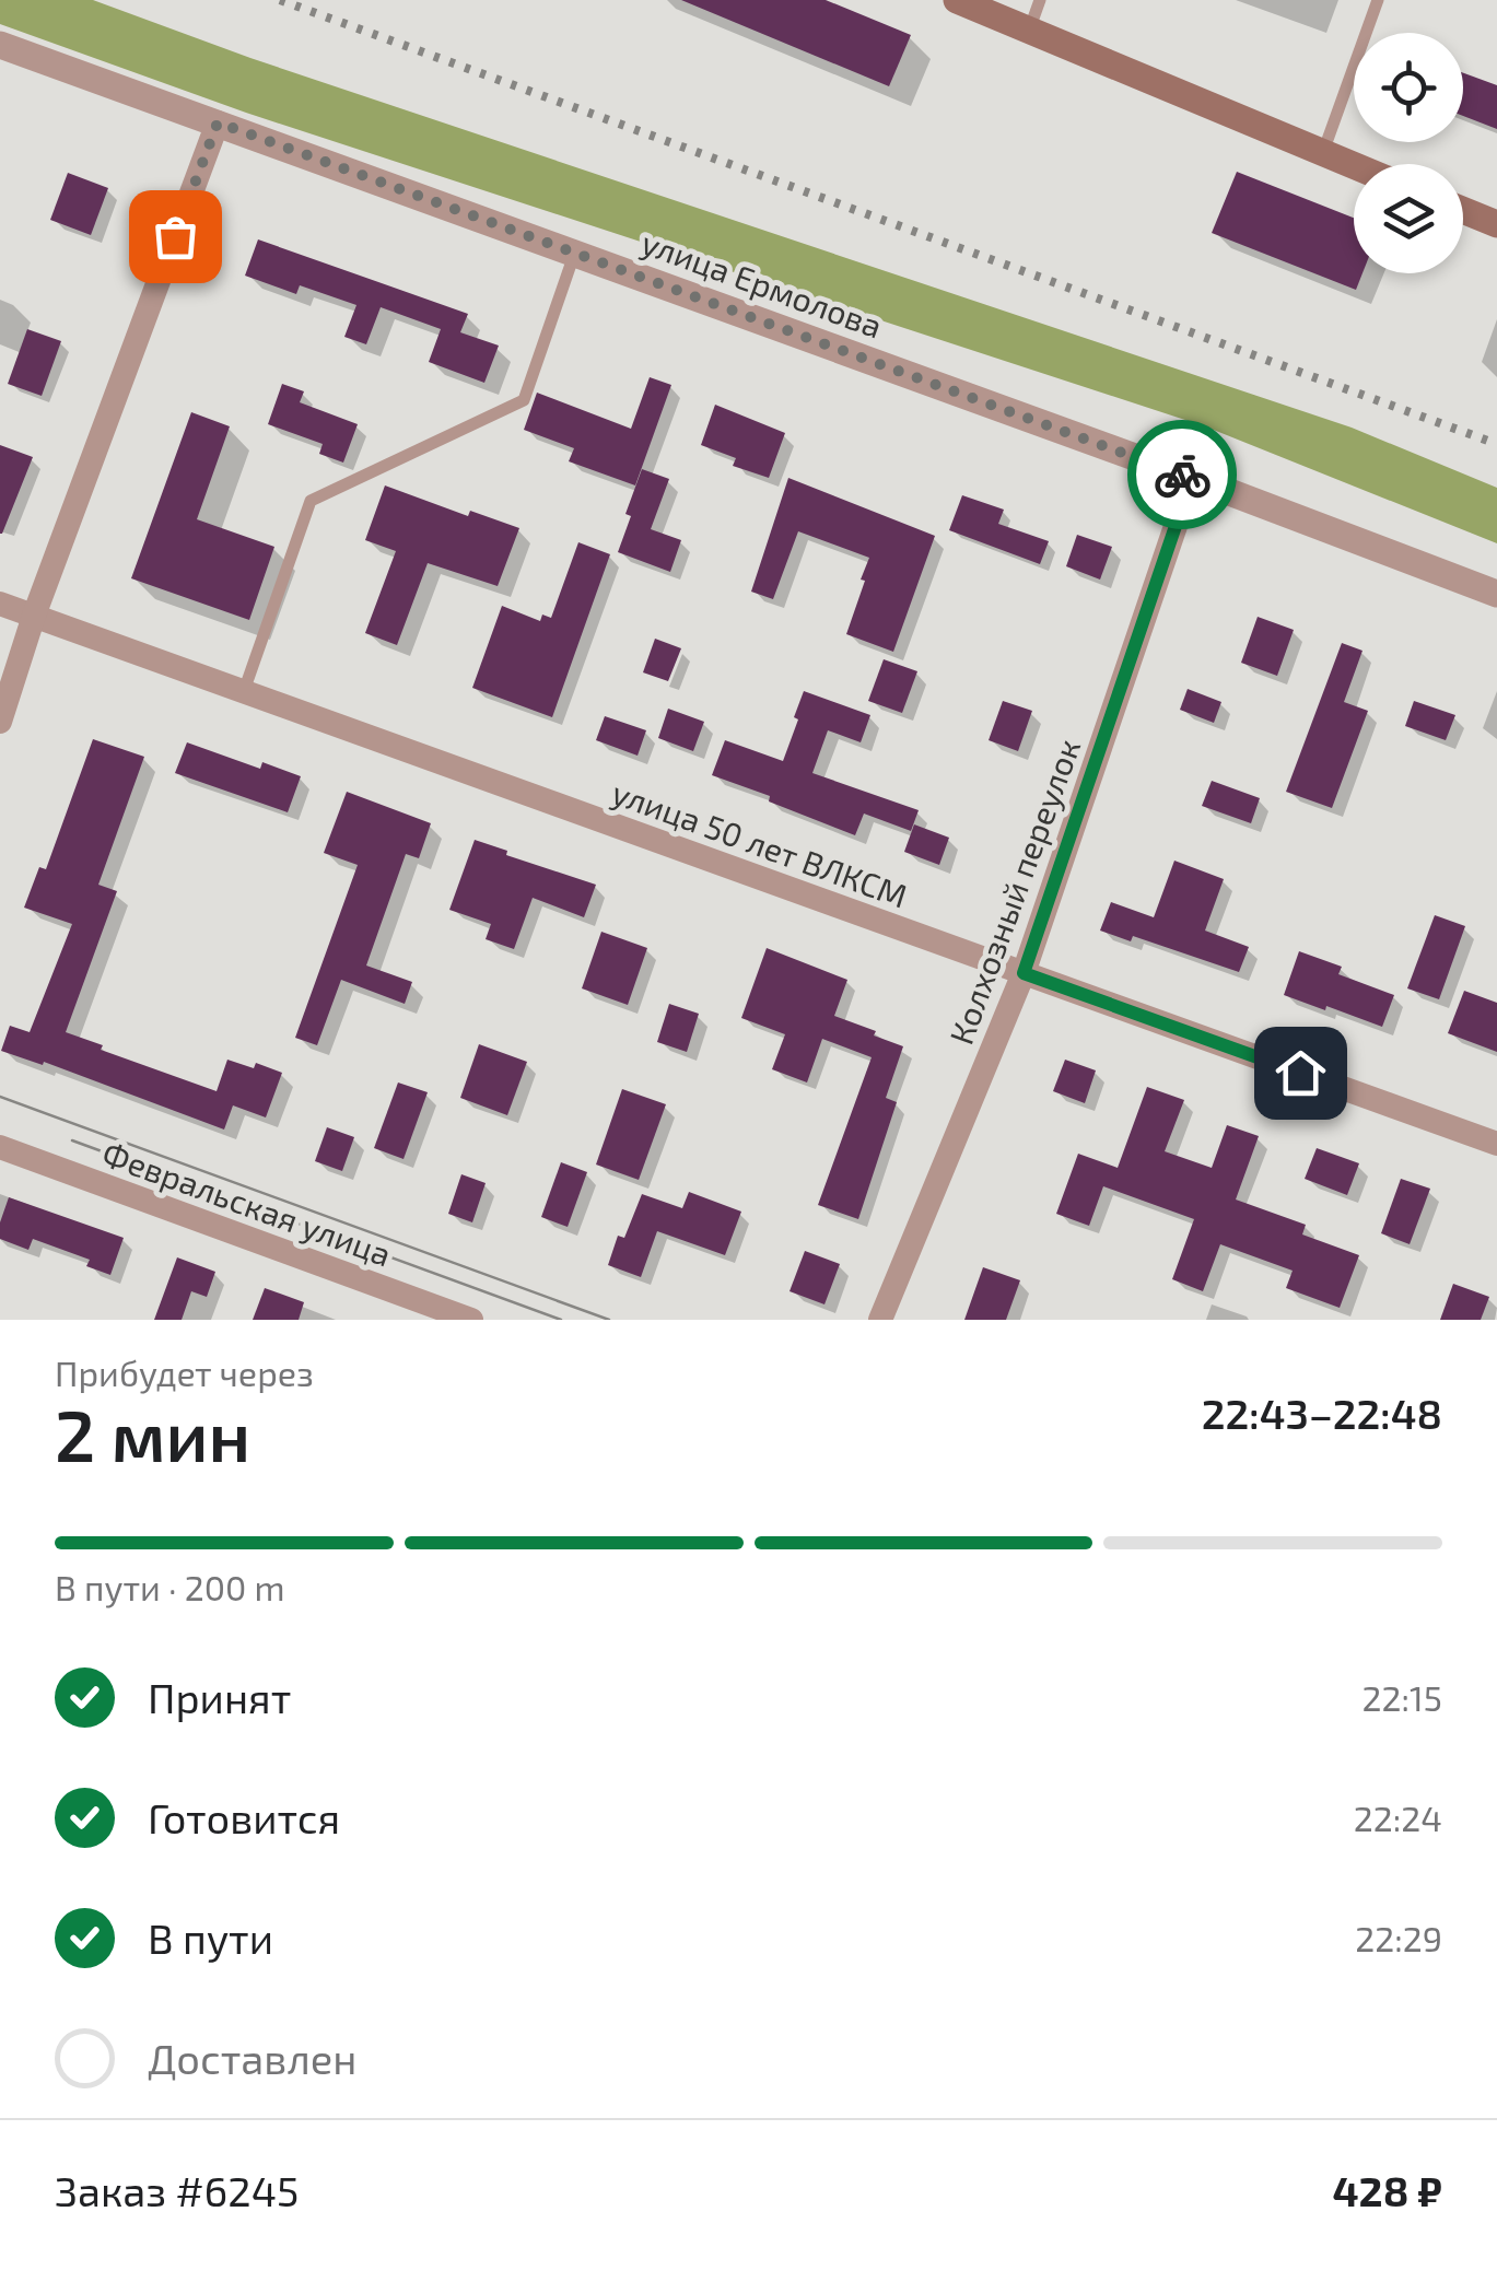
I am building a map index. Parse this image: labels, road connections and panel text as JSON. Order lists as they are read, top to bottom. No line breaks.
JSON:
{"streets":{"street":["улица Ермолова","улица 50 лет ВЛКСМ","Колхозный переулок","Февральская улица"]},"crossings":[["улица Ермолова","Колхозный переулок"],["улица 50 лет ВЛКСМ","Колхозный переулок"]],"page":{"heading":["2 мин","Прибудет через","22:43–22:48"],"panel":["Заказ #6245","428 ₽"],"bar":"В пути · 200 m","list":[["Принят","22:15"],["Готовится","22:24"],["В пути","22:29"],"Доставлен"]}}
